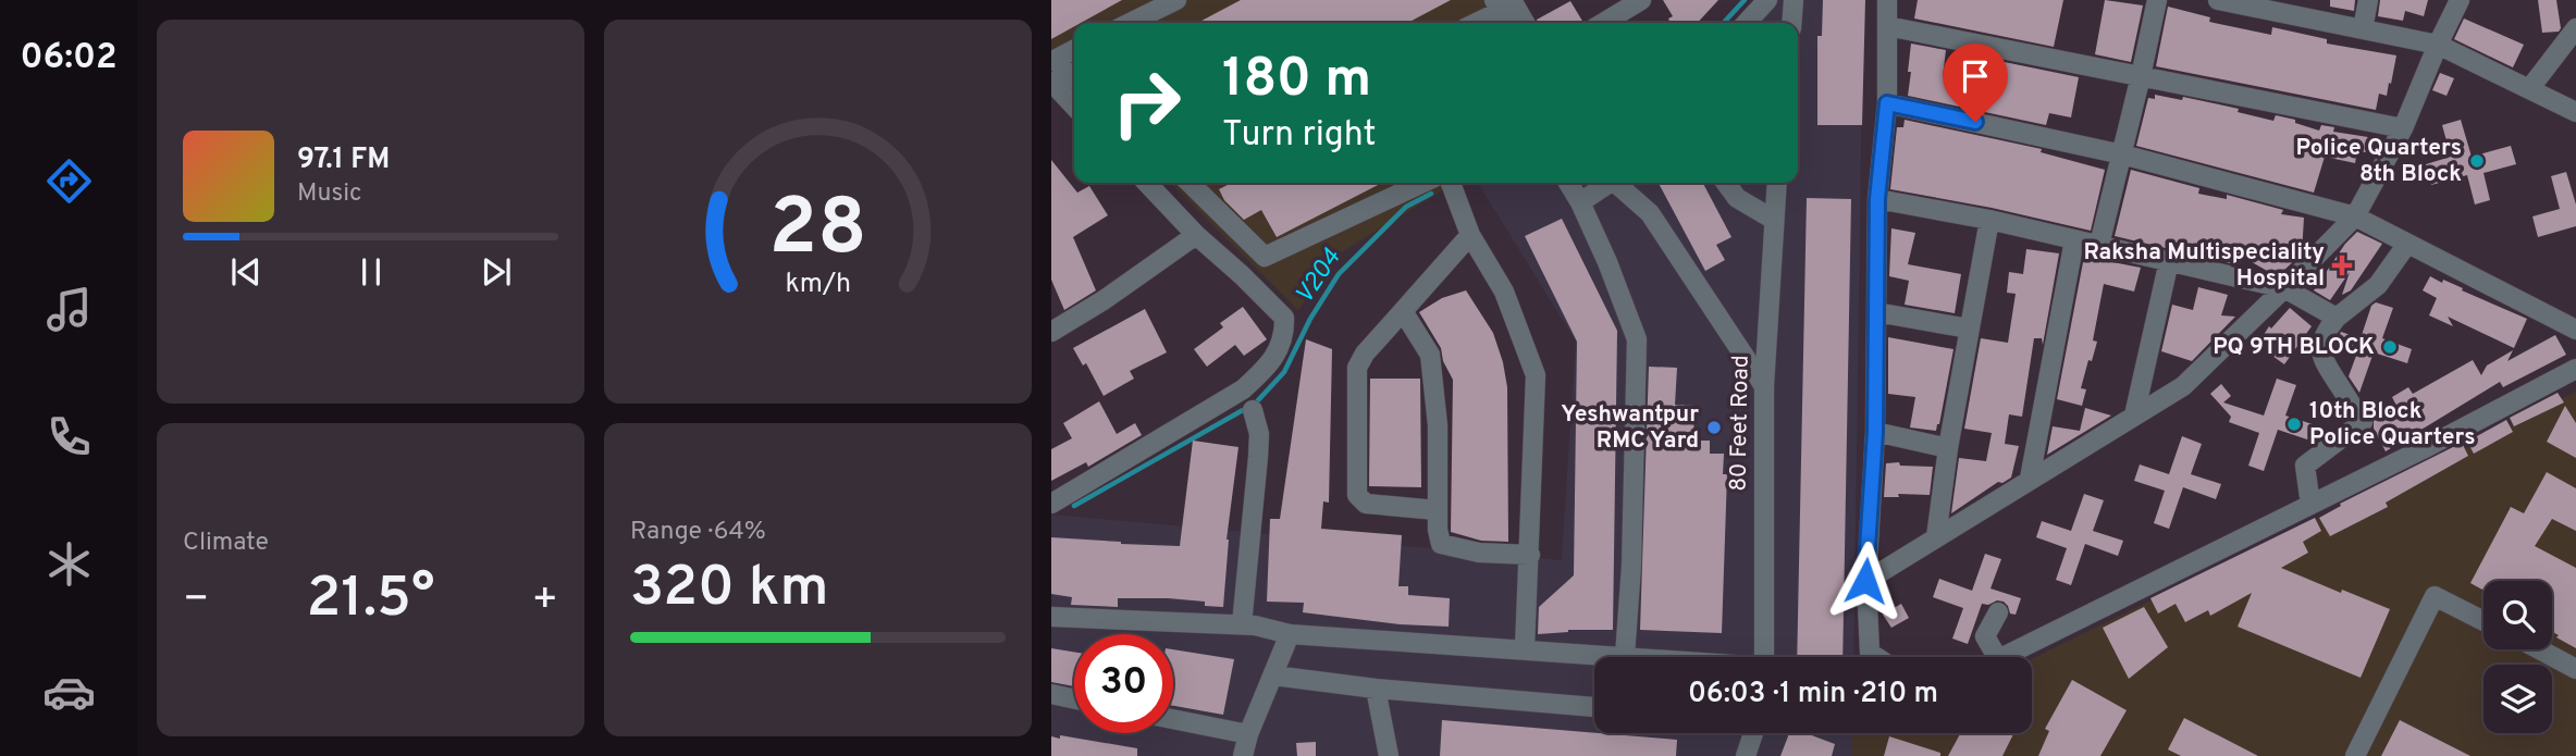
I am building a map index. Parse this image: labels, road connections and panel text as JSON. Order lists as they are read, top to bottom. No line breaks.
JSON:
{"streets":{"street":["80 Feet Road"]},"water":["V204"],"places":{"other":["Police Quarters 8th Block","PQ 9TH BLOCK","10th Block Police Quarters","Yeshwantpur RMC Yard"],"health":["Raksha Multispeciality Hospital"]},"page":{"tabs":"06:02","turn":["180 m","Turn right"],"song":["97.1 FM","Music"],"tile":["Climate",["Range · 64%","320 km"]],"heat":["−","21.5°","+"],"limit":"30","trip":"06:03 · 1 min · 210 m","gauge":["28","km/h"]}}
